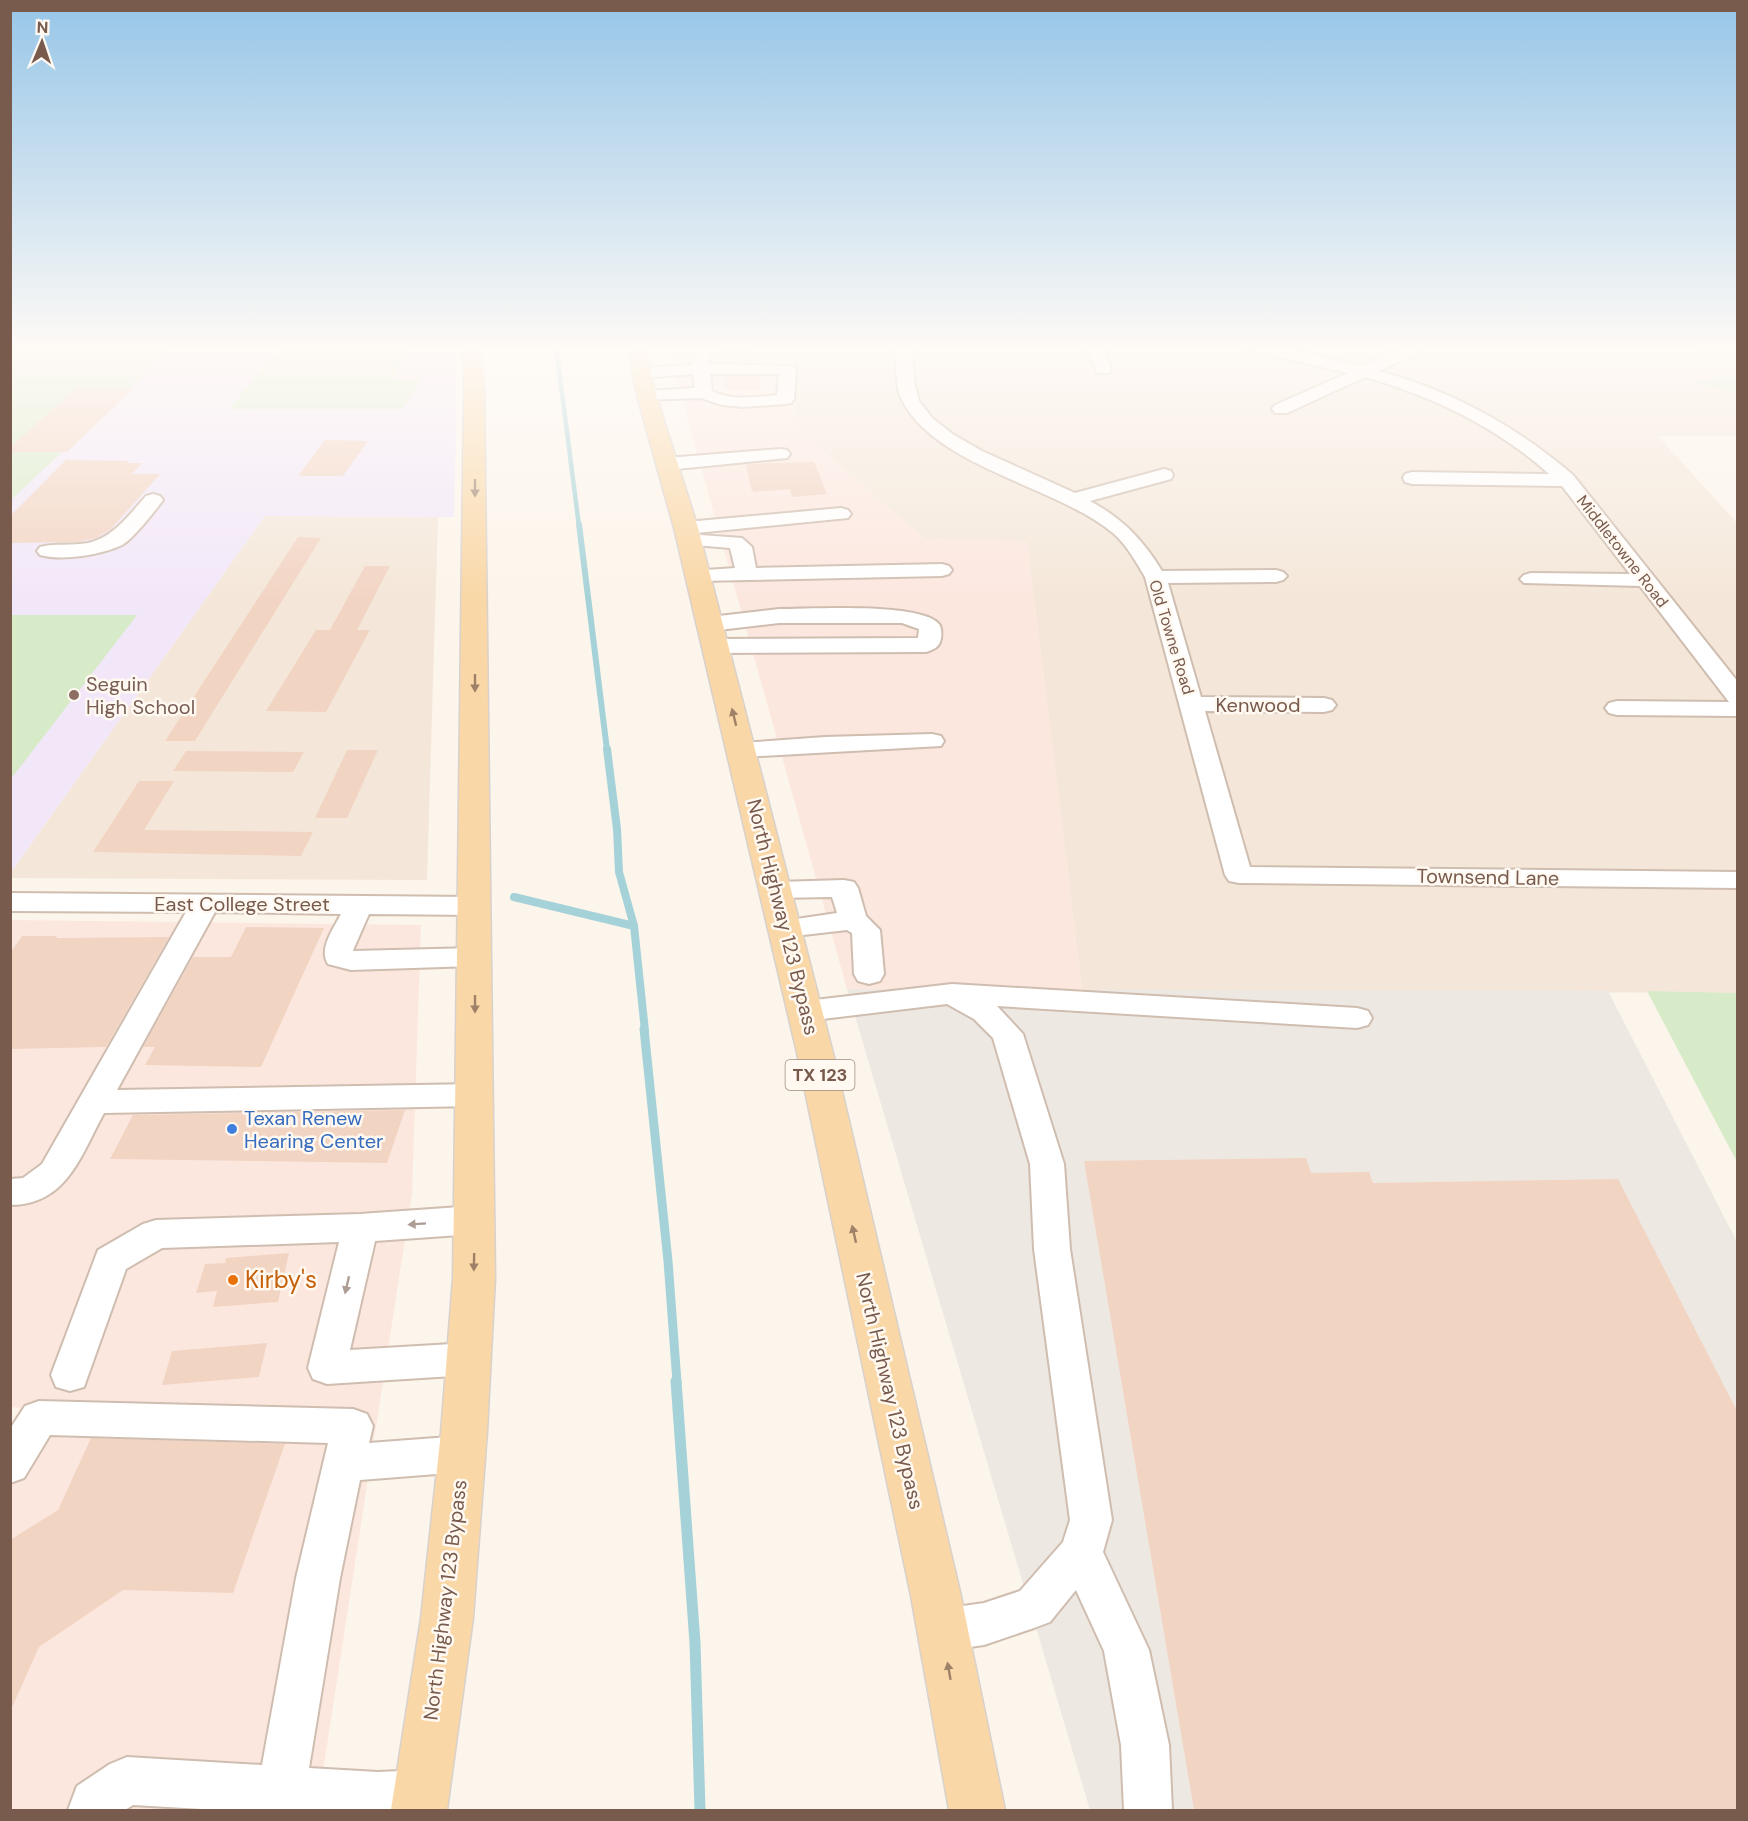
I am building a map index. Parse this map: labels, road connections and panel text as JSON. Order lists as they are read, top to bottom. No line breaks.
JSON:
{"streets":{"main road":["North Highway 123 Bypass","TX 123"],"street":["Middletowne Road","Old Towne Road","Kenwood","Townsend Lane","East College Street"]},"crossings":[["Old Towne Road","Kenwood"],["Old Towne Road","Townsend Lane"],["East College Street","North Highway 123 Bypass"]],"places":["Seguin High School","Texan Renew Hearing Center","Kirby's"],"north":"top"}
